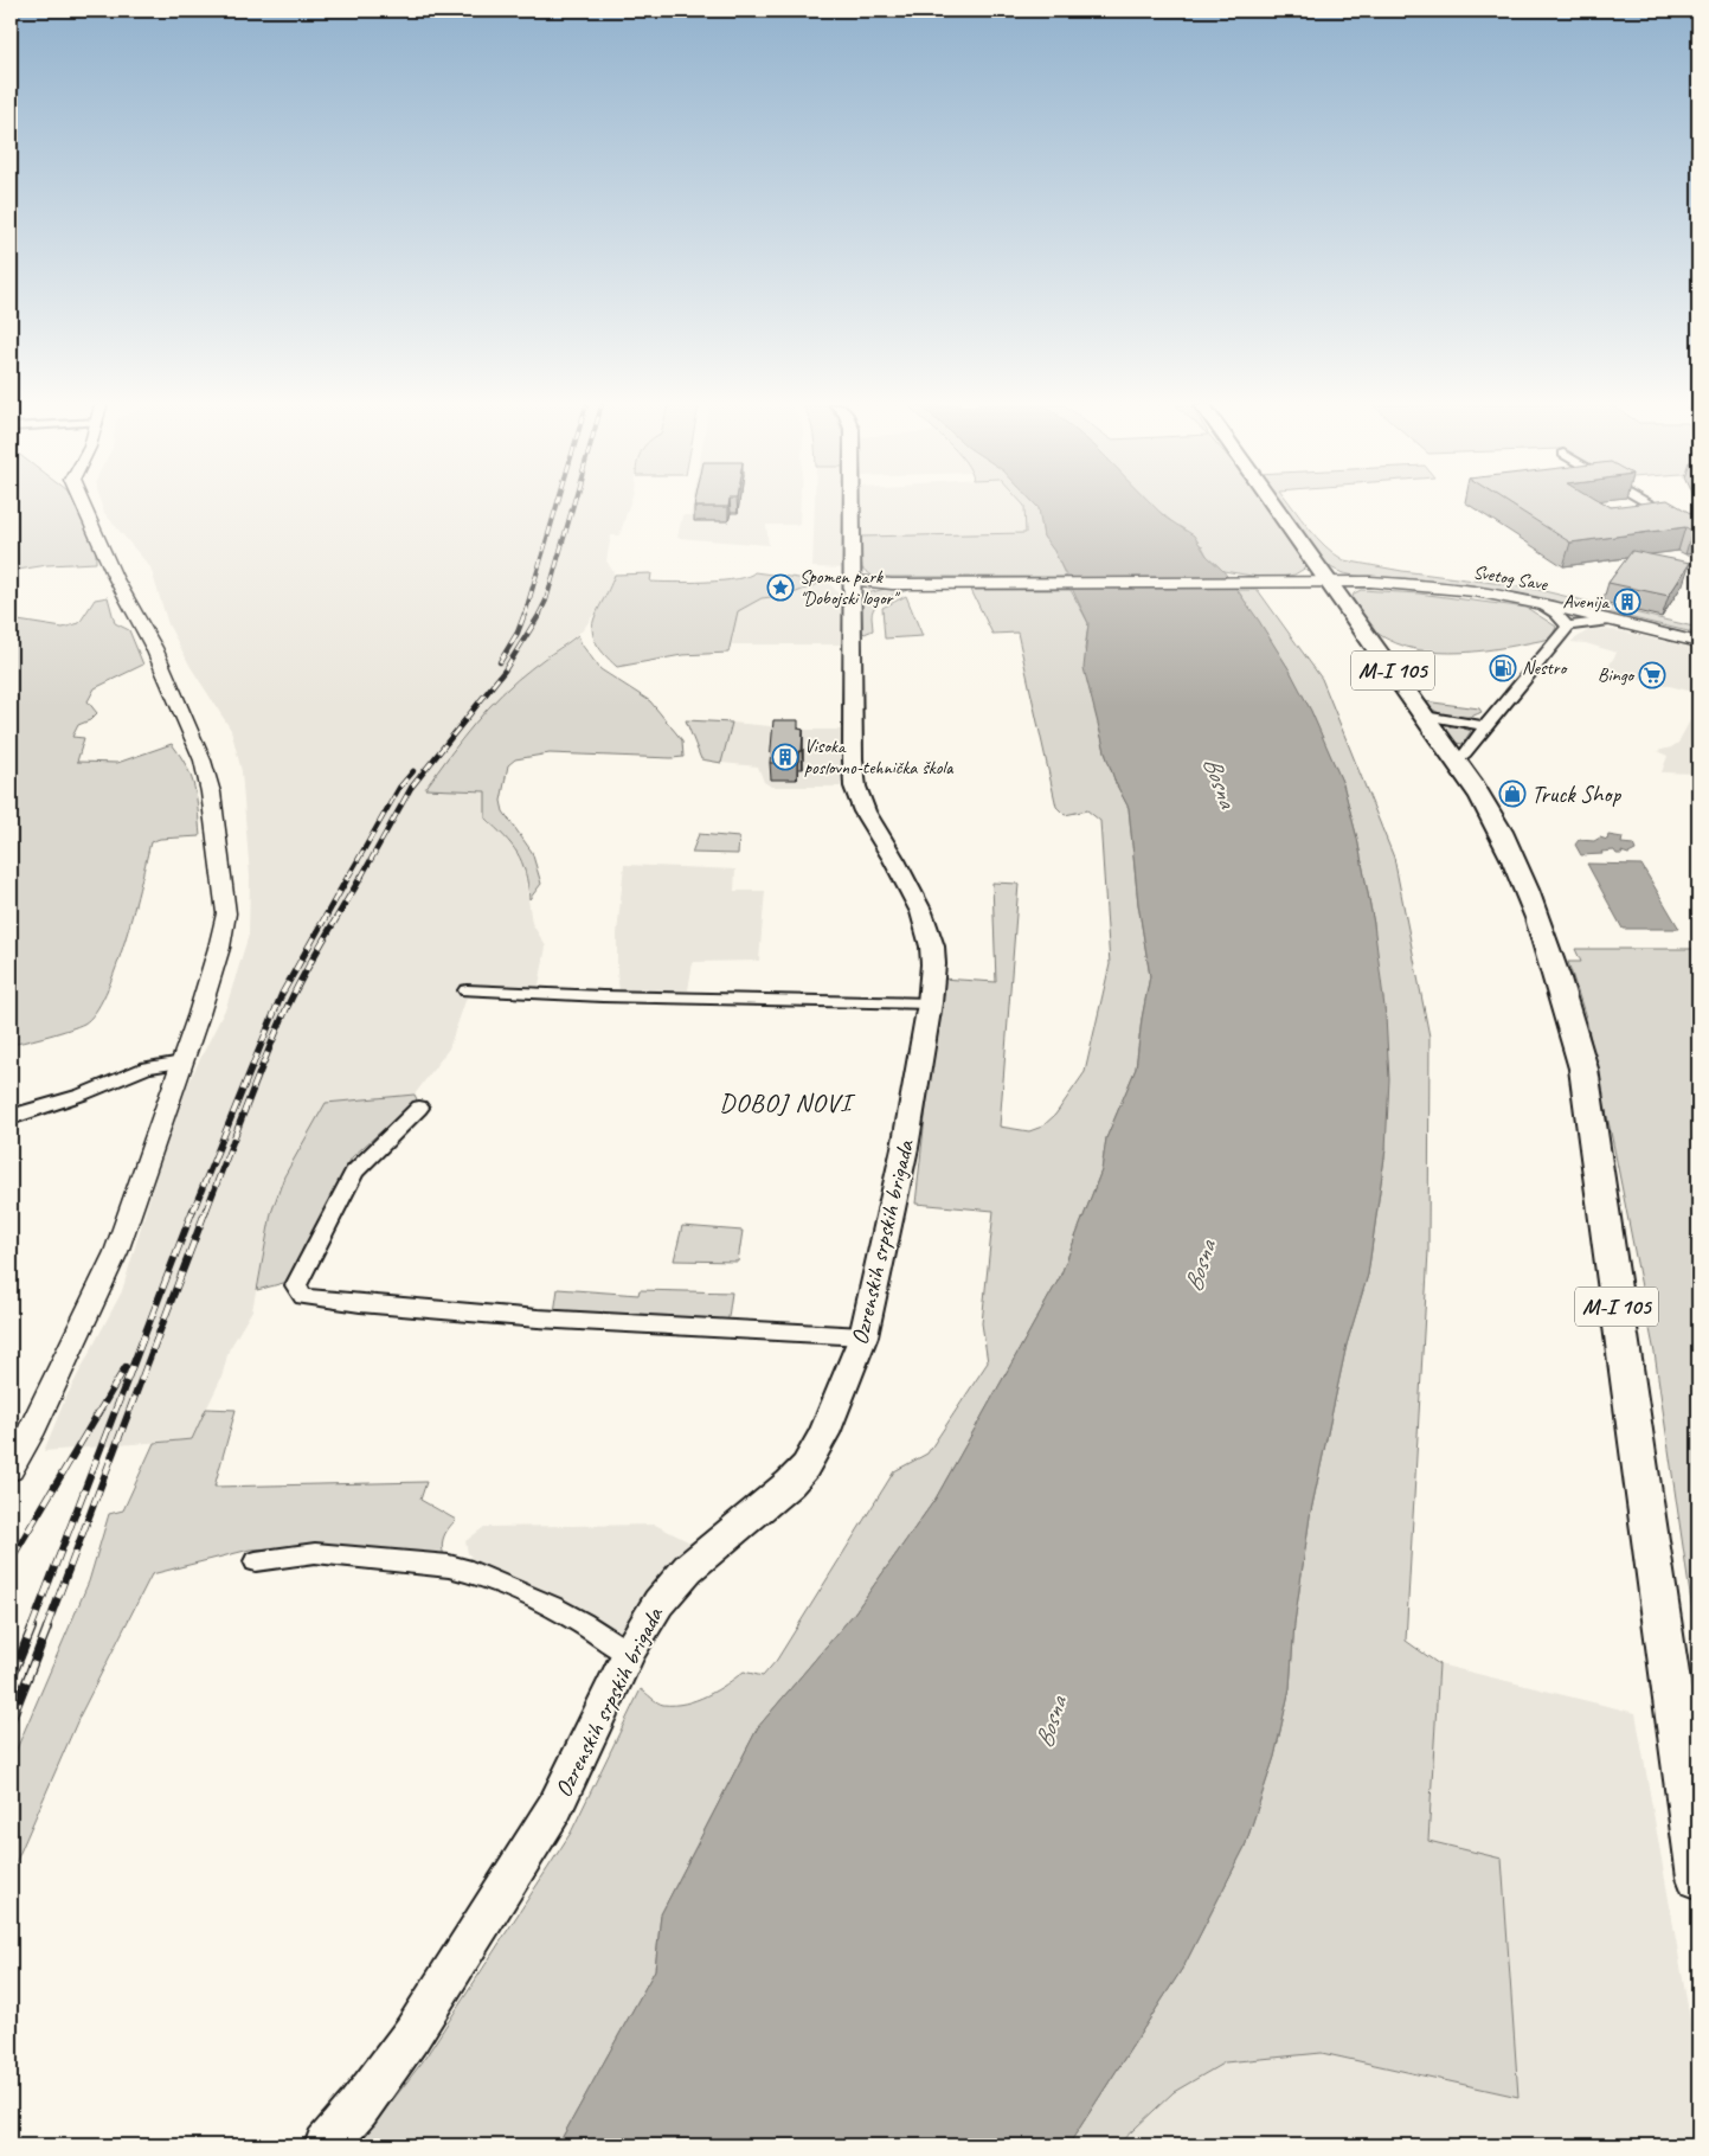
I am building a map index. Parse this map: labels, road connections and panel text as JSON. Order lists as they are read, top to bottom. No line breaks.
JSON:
{"streets":{"main road":["M-I 105","Ozrenskih srpskih brigada"],"street":["Svetog Save"]},"crossings":[["Svetog Save","M-I 105"]],"districts":["DOBOJ NOVI"],"water":["Bosna"],"places":{"place":["Spomen park \"Dobojski logor\""],"building":["Avenija","Visoka poslovno-tehnička škola"],"fuel station":["Nestro"],"supermarket":["Bingo"],"shop":["Truck Shop"]}}
